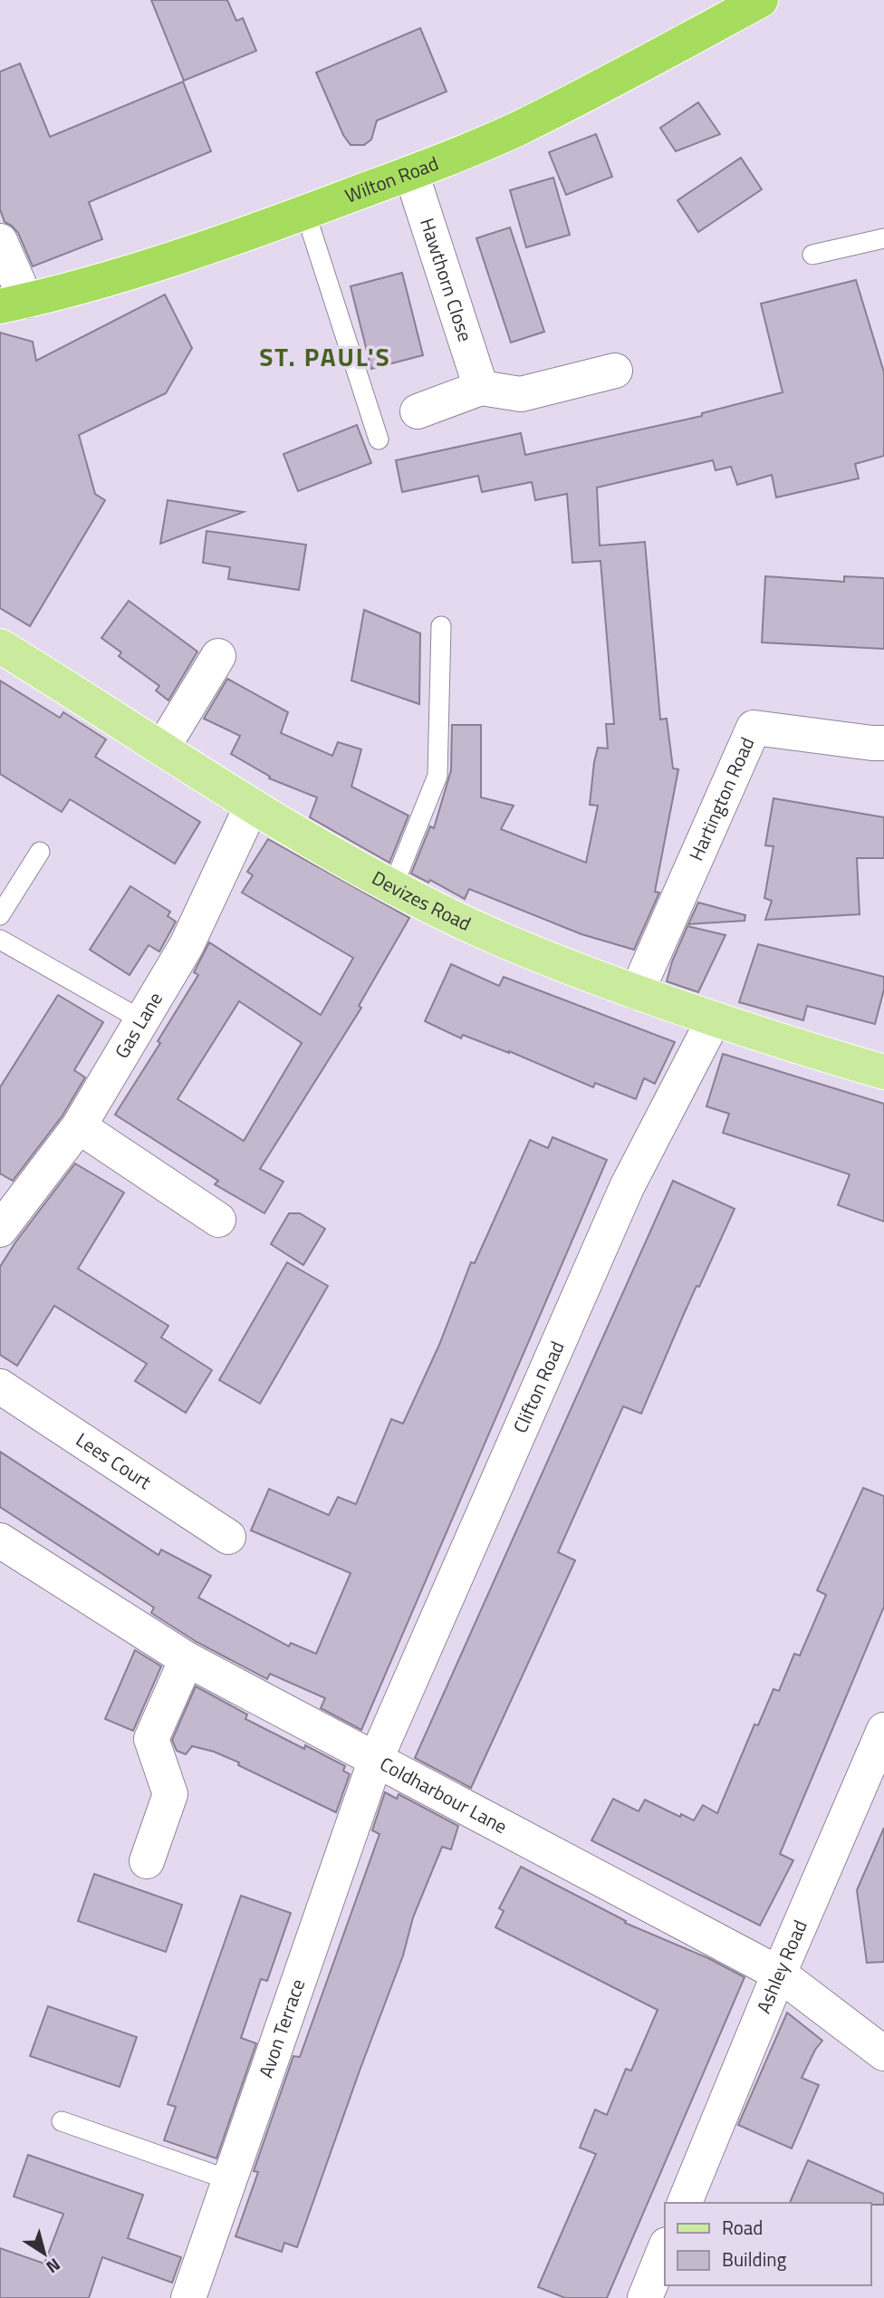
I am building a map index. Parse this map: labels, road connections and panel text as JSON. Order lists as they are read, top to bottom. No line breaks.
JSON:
{"streets":{"highway":["Wilton Road"],"main road":["Devizes Road"],"street":["Hawthorn Close","Hartington Road","Gas Lane","Clifton Road","Lees Court","Coldharbour Lane","Ashley Road","Avon Terrace"]},"crossings":[["Wilton Road","Hawthorn Close"],["Hartington Road","Devizes Road"],["Devizes Road","Gas Lane"],["Devizes Road","Clifton Road"],["Clifton Road","Coldharbour Lane"],["Clifton Road","Avon Terrace"],["Coldharbour Lane","Ashley Road"],["Coldharbour Lane","Avon Terrace"]],"districts":["ST. PAUL'S"],"legend":["Road","Building"],"north":"bottom right"}
